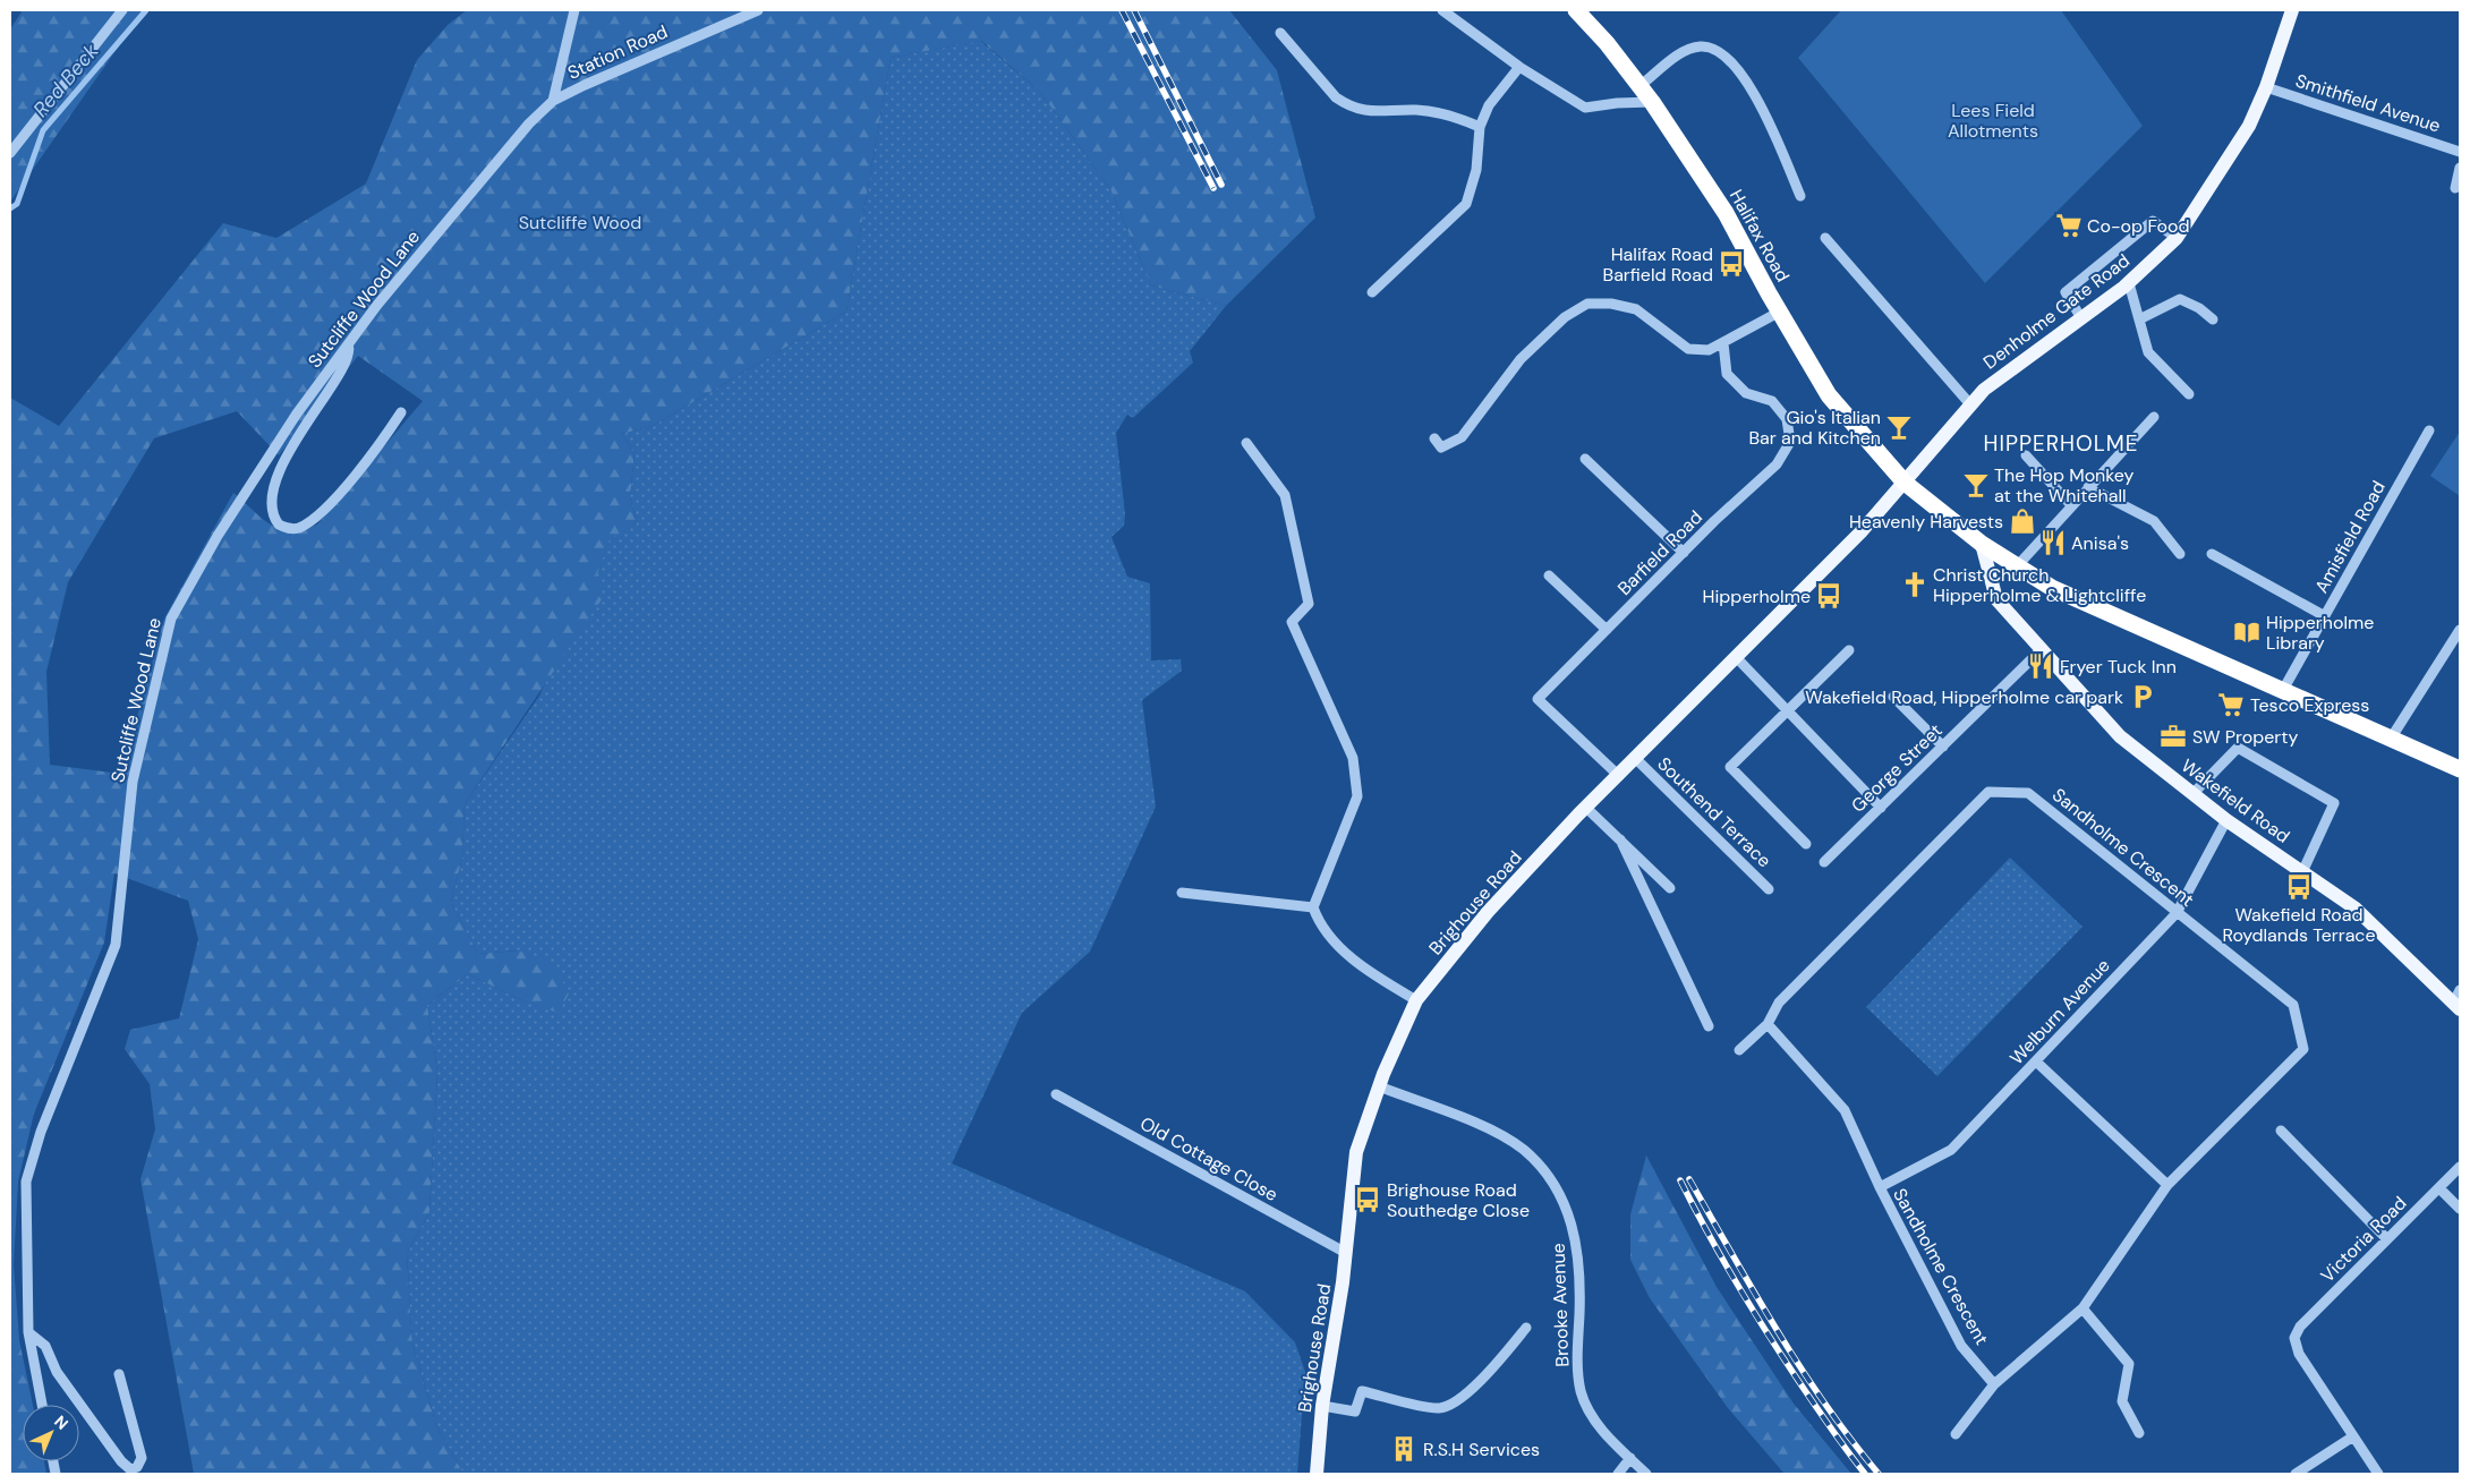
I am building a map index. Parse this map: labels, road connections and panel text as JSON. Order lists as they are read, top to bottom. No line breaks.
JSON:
{"streets":{"highway":["Halifax Road"],"main road":["Denholme Gate Road","Wakefield Road","Brighouse Road"],"street":["Station Road","Smithfield Avenue","Sutcliffe Wood Lane","Amisfield Road","Barfield Road","George Street","Southend Terrace","Sandholme Crescent","Welburn Avenue","Old Cottage Close","Victoria Road","Brooke Avenue"]},"crossings":[["Station Road","Sutcliffe Wood Lane"],["Smithfield Avenue","Denholme Gate Road"],["Halifax Road","Denholme Gate Road"],["Halifax Road","Amisfield Road"],["Halifax Road","Wakefield Road"],["Halifax Road","Brighouse Road"],["Denholme Gate Road","Brighouse Road"],["Barfield Road","Brighouse Road"],["George Street","Wakefield Road"],["Wakefield Road","Welburn Avenue"],["Southend Terrace","Brighouse Road"],["Sandholme Crescent","Welburn Avenue"],["Brighouse Road","Old Cottage Close"],["Brighouse Road","Brooke Avenue"]],"districts":["HIPPERHOLME"],"water":["Red Beck"],"parks":["Lees Field Allotments","Sutcliffe Wood"],"places":{"supermarket":["Co-op Food","Tesco Express"],"bus stop":["Halifax Road Barfield Road","Hipperholme","Wakefield Road Roydlands Terrace","Brighouse Road Southedge Close"],"bar":["Gio's Italian Bar and Kitchen","The Hop Monkey at the Whitehall"],"shop":["Heavenly Harvests"],"restaurant":["Anisa's","Fryer Tuck Inn"],"church":["Christ Church Hipperholme & Lightcliffe"],"library":["Hipperholme Library"],"parking":["Wakefield Road, Hipperholme car park"],"office":["SW Property"],"building":["R.S.H Services"]},"north":"top right"}
